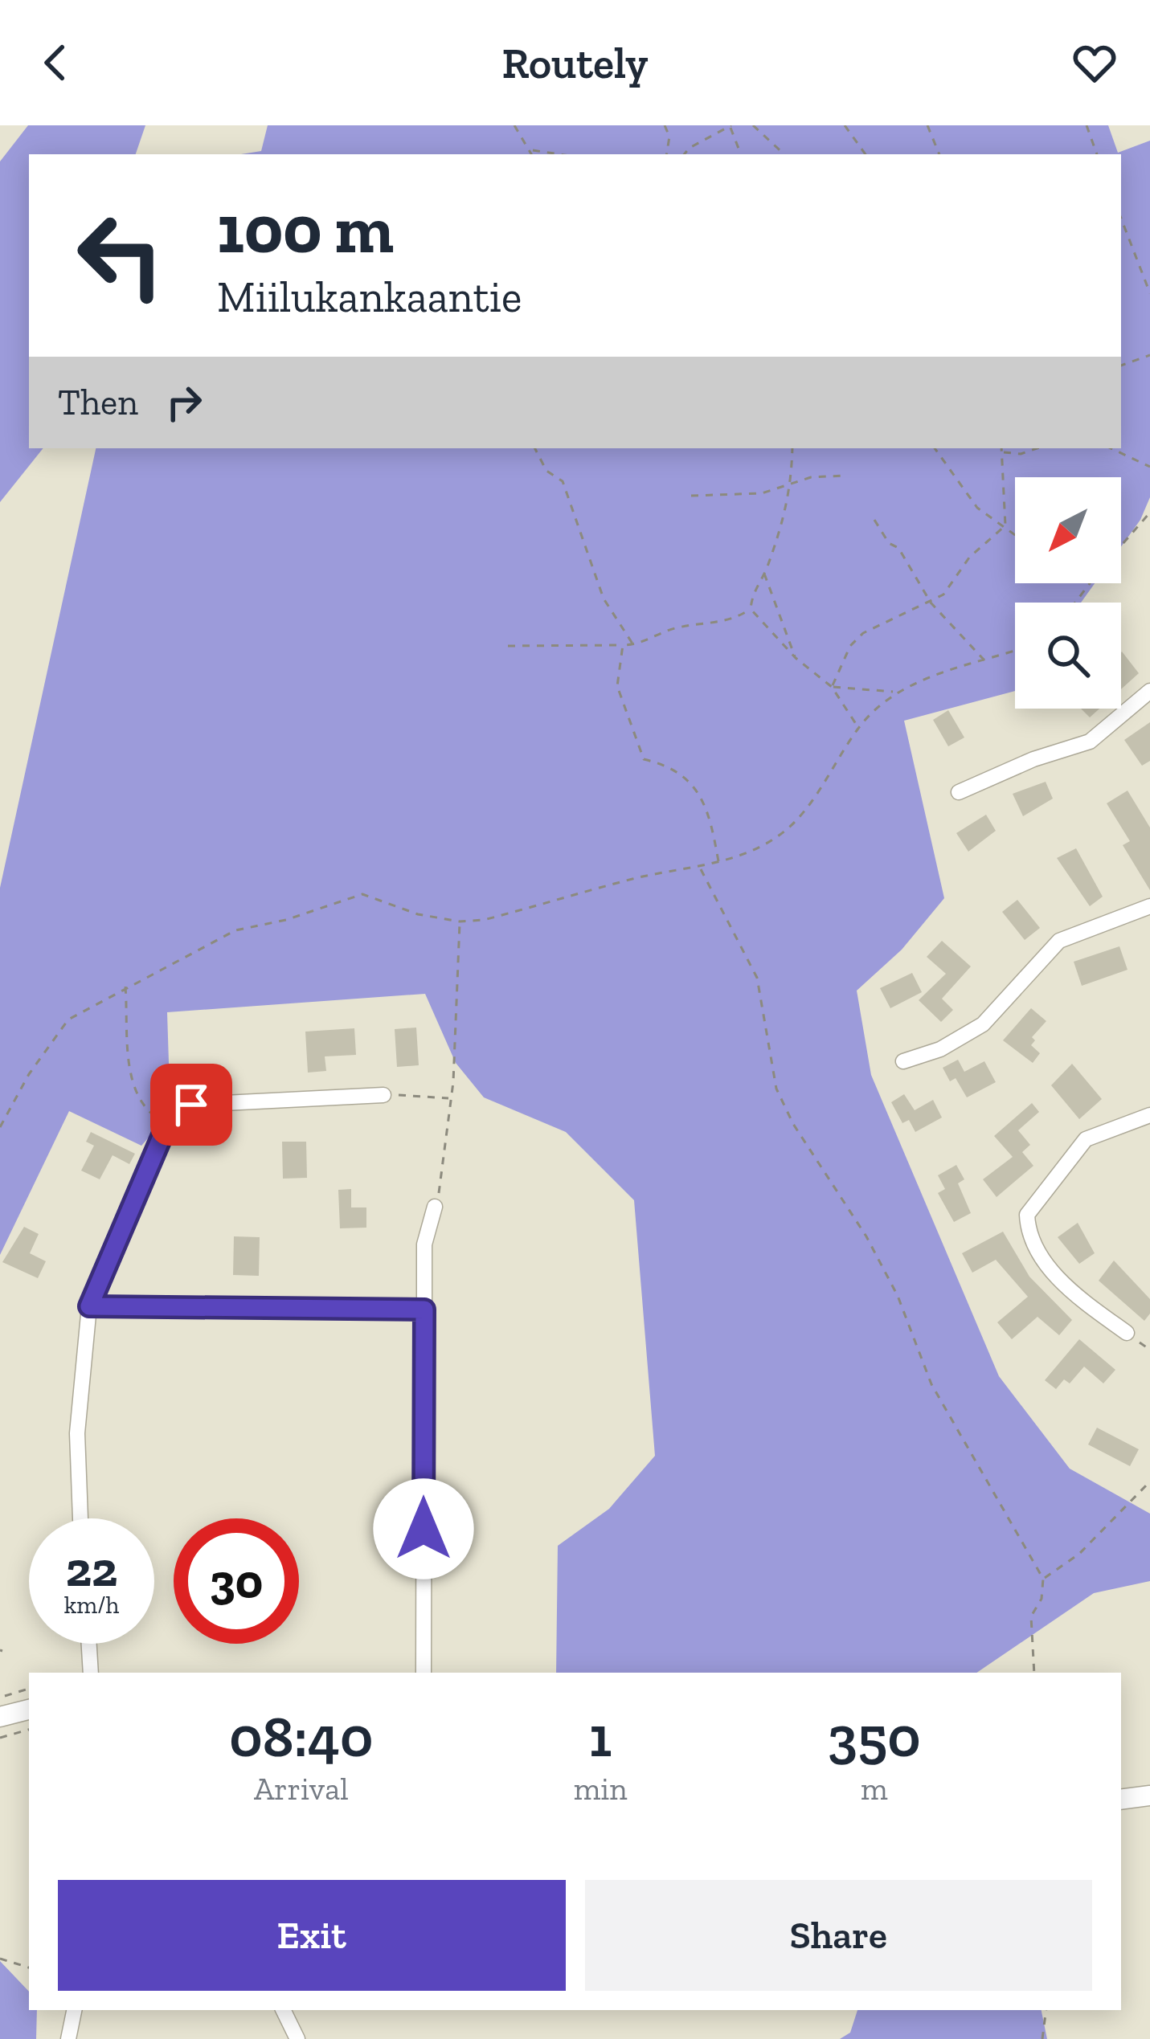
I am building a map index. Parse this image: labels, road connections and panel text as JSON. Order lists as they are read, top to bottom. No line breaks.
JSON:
{"north":"bottom left","page":{"header":"Routely","turn":["100 m","Miilukankaantie"],"then":"Then","speed":"22 km/h","limit":"30","eta":["08:40","Arrival","1","min","350","m"],"buttons":["Exit","Share"]}}
